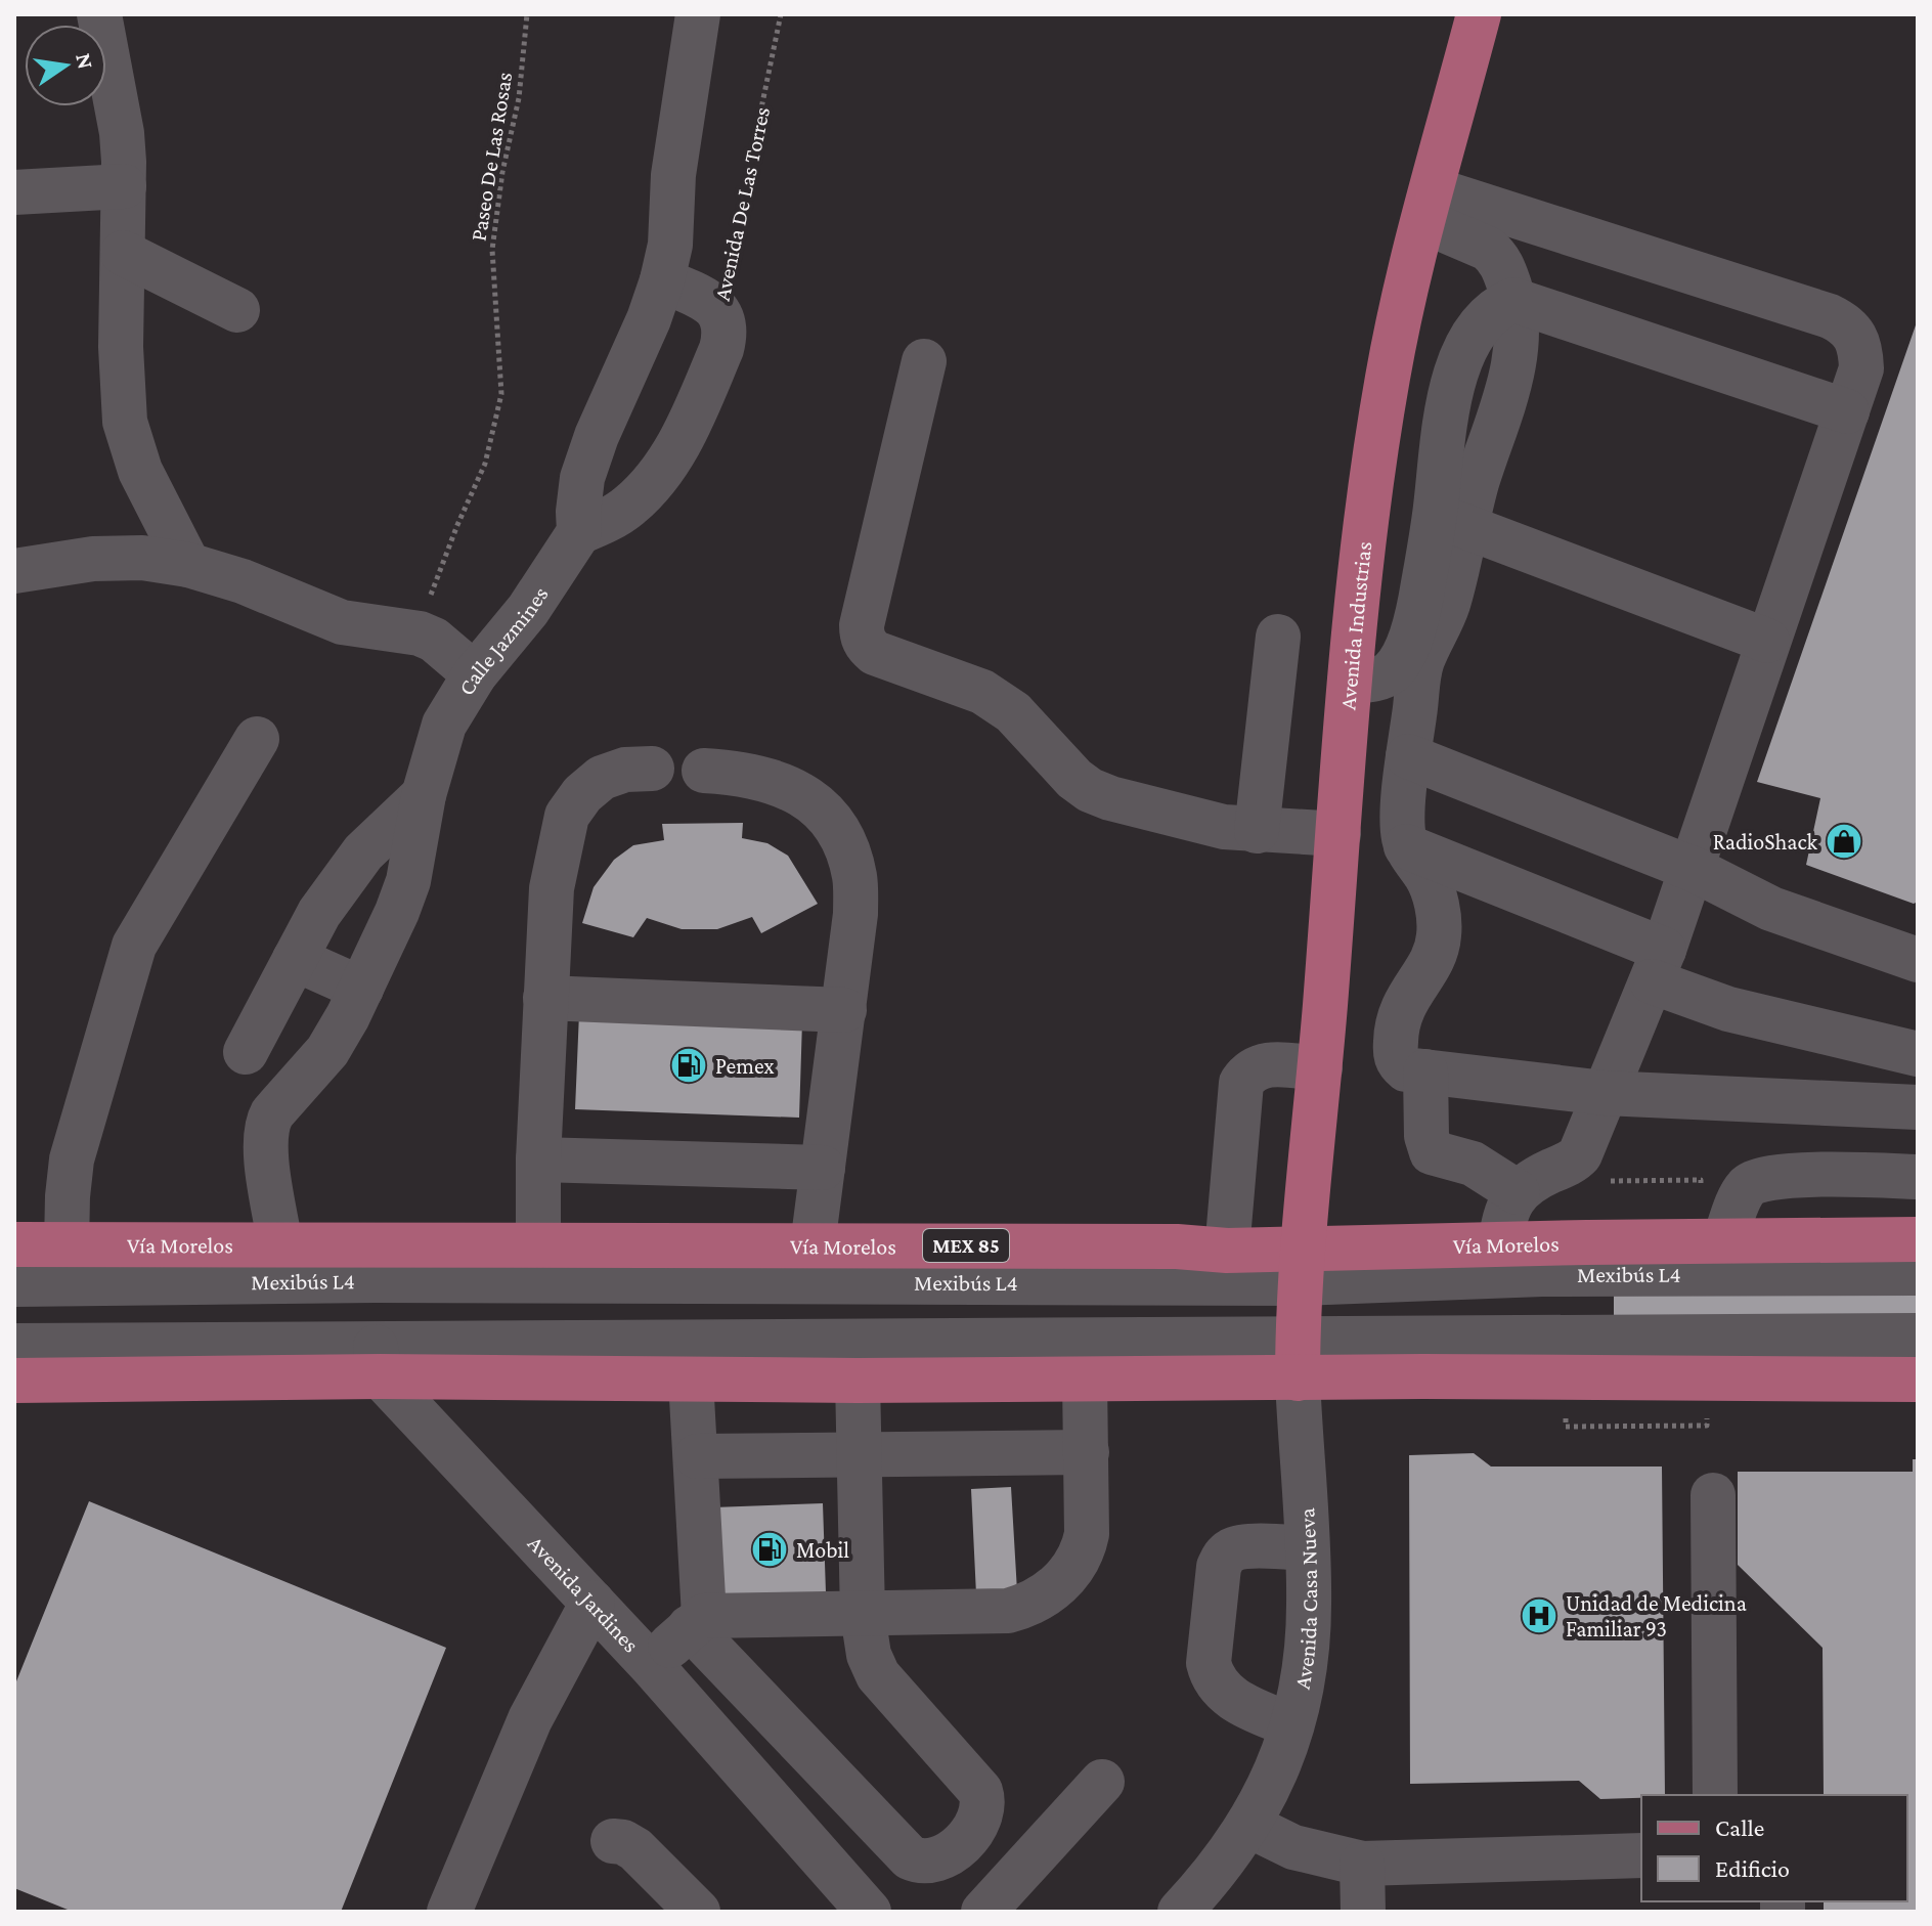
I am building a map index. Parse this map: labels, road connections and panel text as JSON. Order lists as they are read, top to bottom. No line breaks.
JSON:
{"streets":{"main road":["Avenida Industrias","Vía Morelos","MEX 85","Avenida Casa Nueva"],"street":["Avenida De Las Torres","Calle Jazmines","Mexibús L4","Avenida Jardines"],"path":["Paseo De Las Rosas"]},"crossings":[["Avenida De Las Torres","Calle Jazmines"],["Avenida Industrias","Vía Morelos"],["Avenida Industrias","Mexibús L4"],["Avenida Industrias","Avenida Casa Nueva"],["Calle Jazmines","Vía Morelos"],["Vía Morelos","Mexibús L4"],["Vía Morelos","Avenida Casa Nueva"],["Mexibús L4","Avenida Casa Nueva"]],"places":{"shop":["RadioShack"],"fuel station":["Pemex","Mobil"],"hospital":["Unidad de Medicina Familiar 93"]},"legend":["Calle","Edificio"],"north":"right"}
